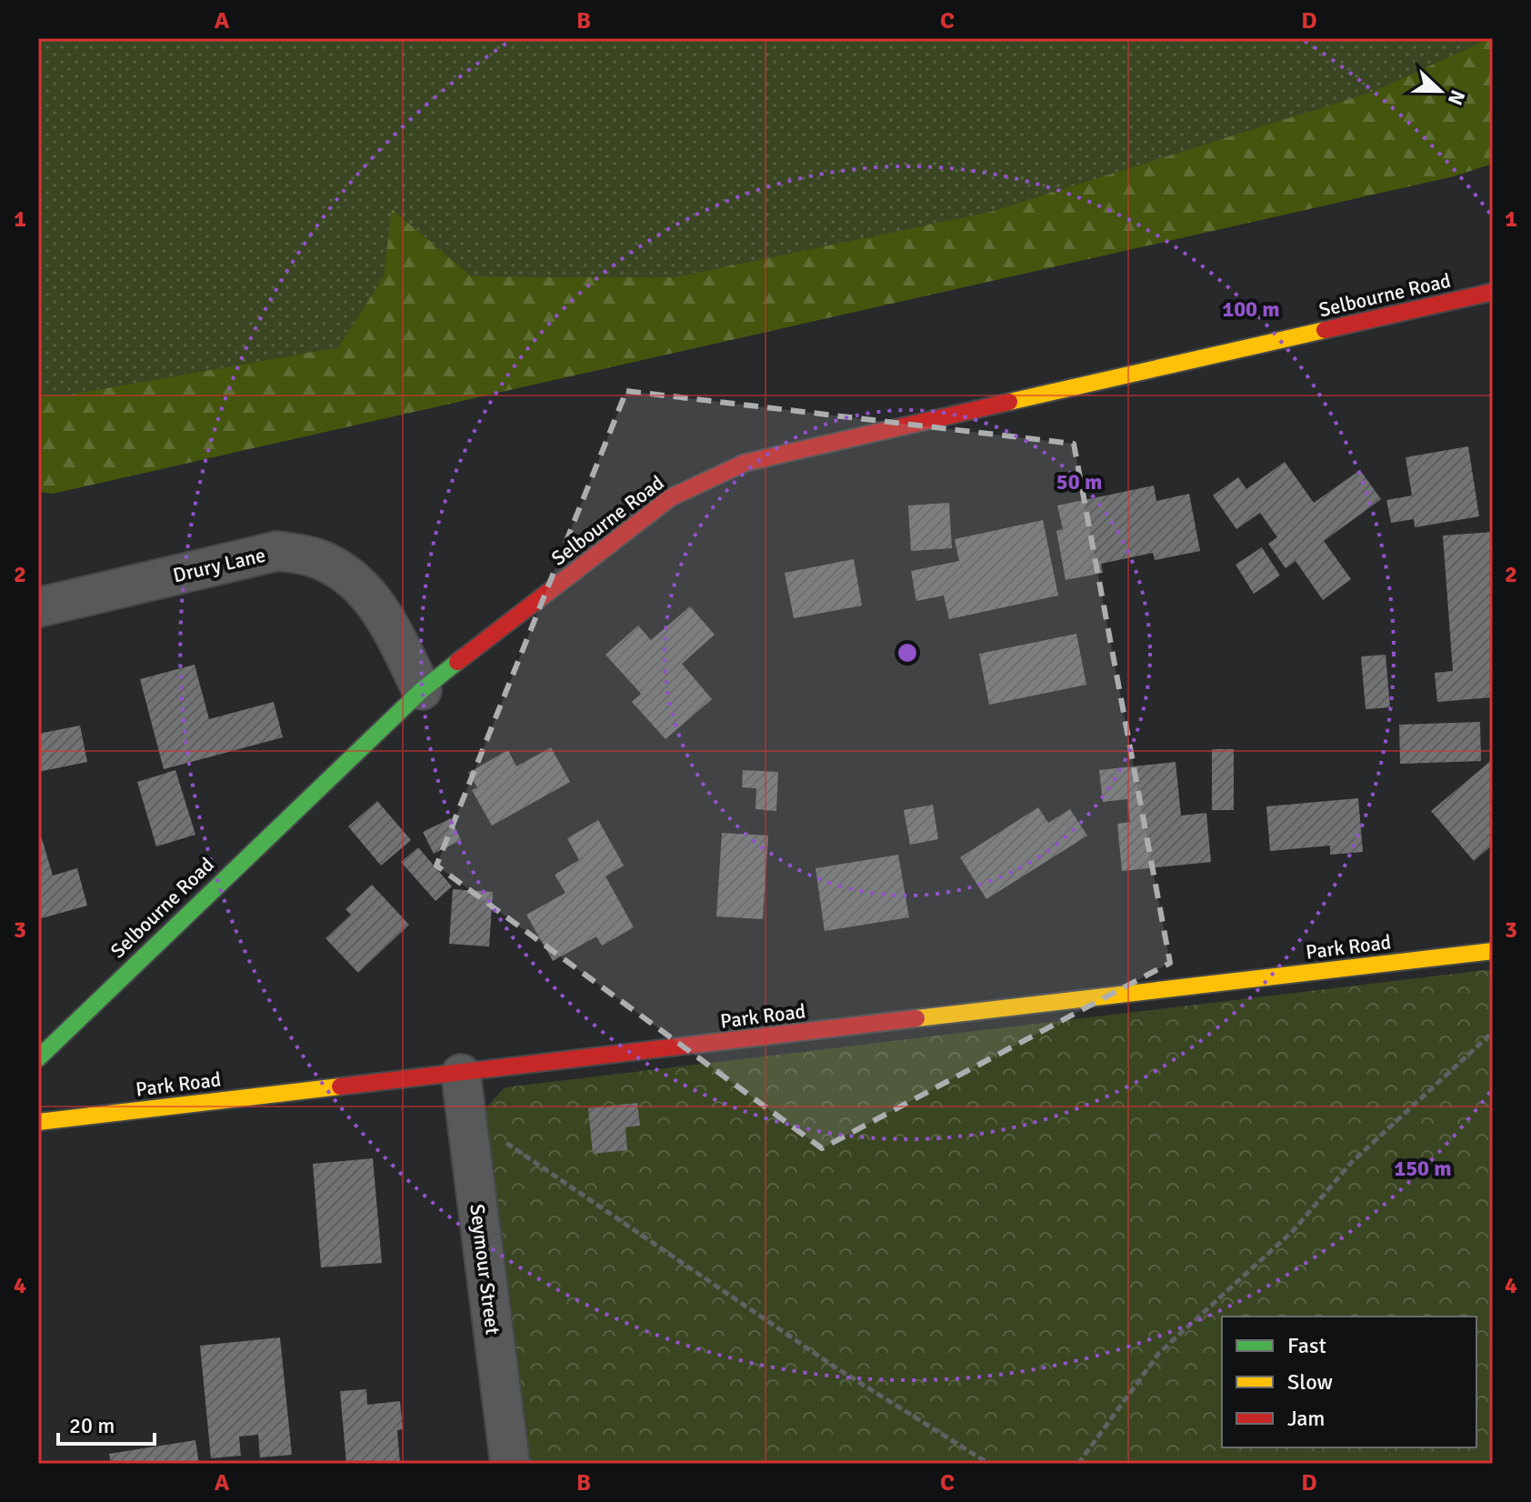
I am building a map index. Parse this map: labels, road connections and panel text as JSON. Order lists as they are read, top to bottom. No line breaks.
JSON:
{"streets":{"street":["Selbourne Road","Drury Lane","Park Road","Seymour Street"]},"crossings":[["Selbourne Road","Drury Lane"],["Park Road","Seymour Street"]],"legend":["Fast","Slow","Jam"],"scale_bar":"20 m","north":"right","grid":{"columns":["A","B","C","D"],"rows":["1","2","3","4"]},"rings":["100 m","50 m","150 m"]}
